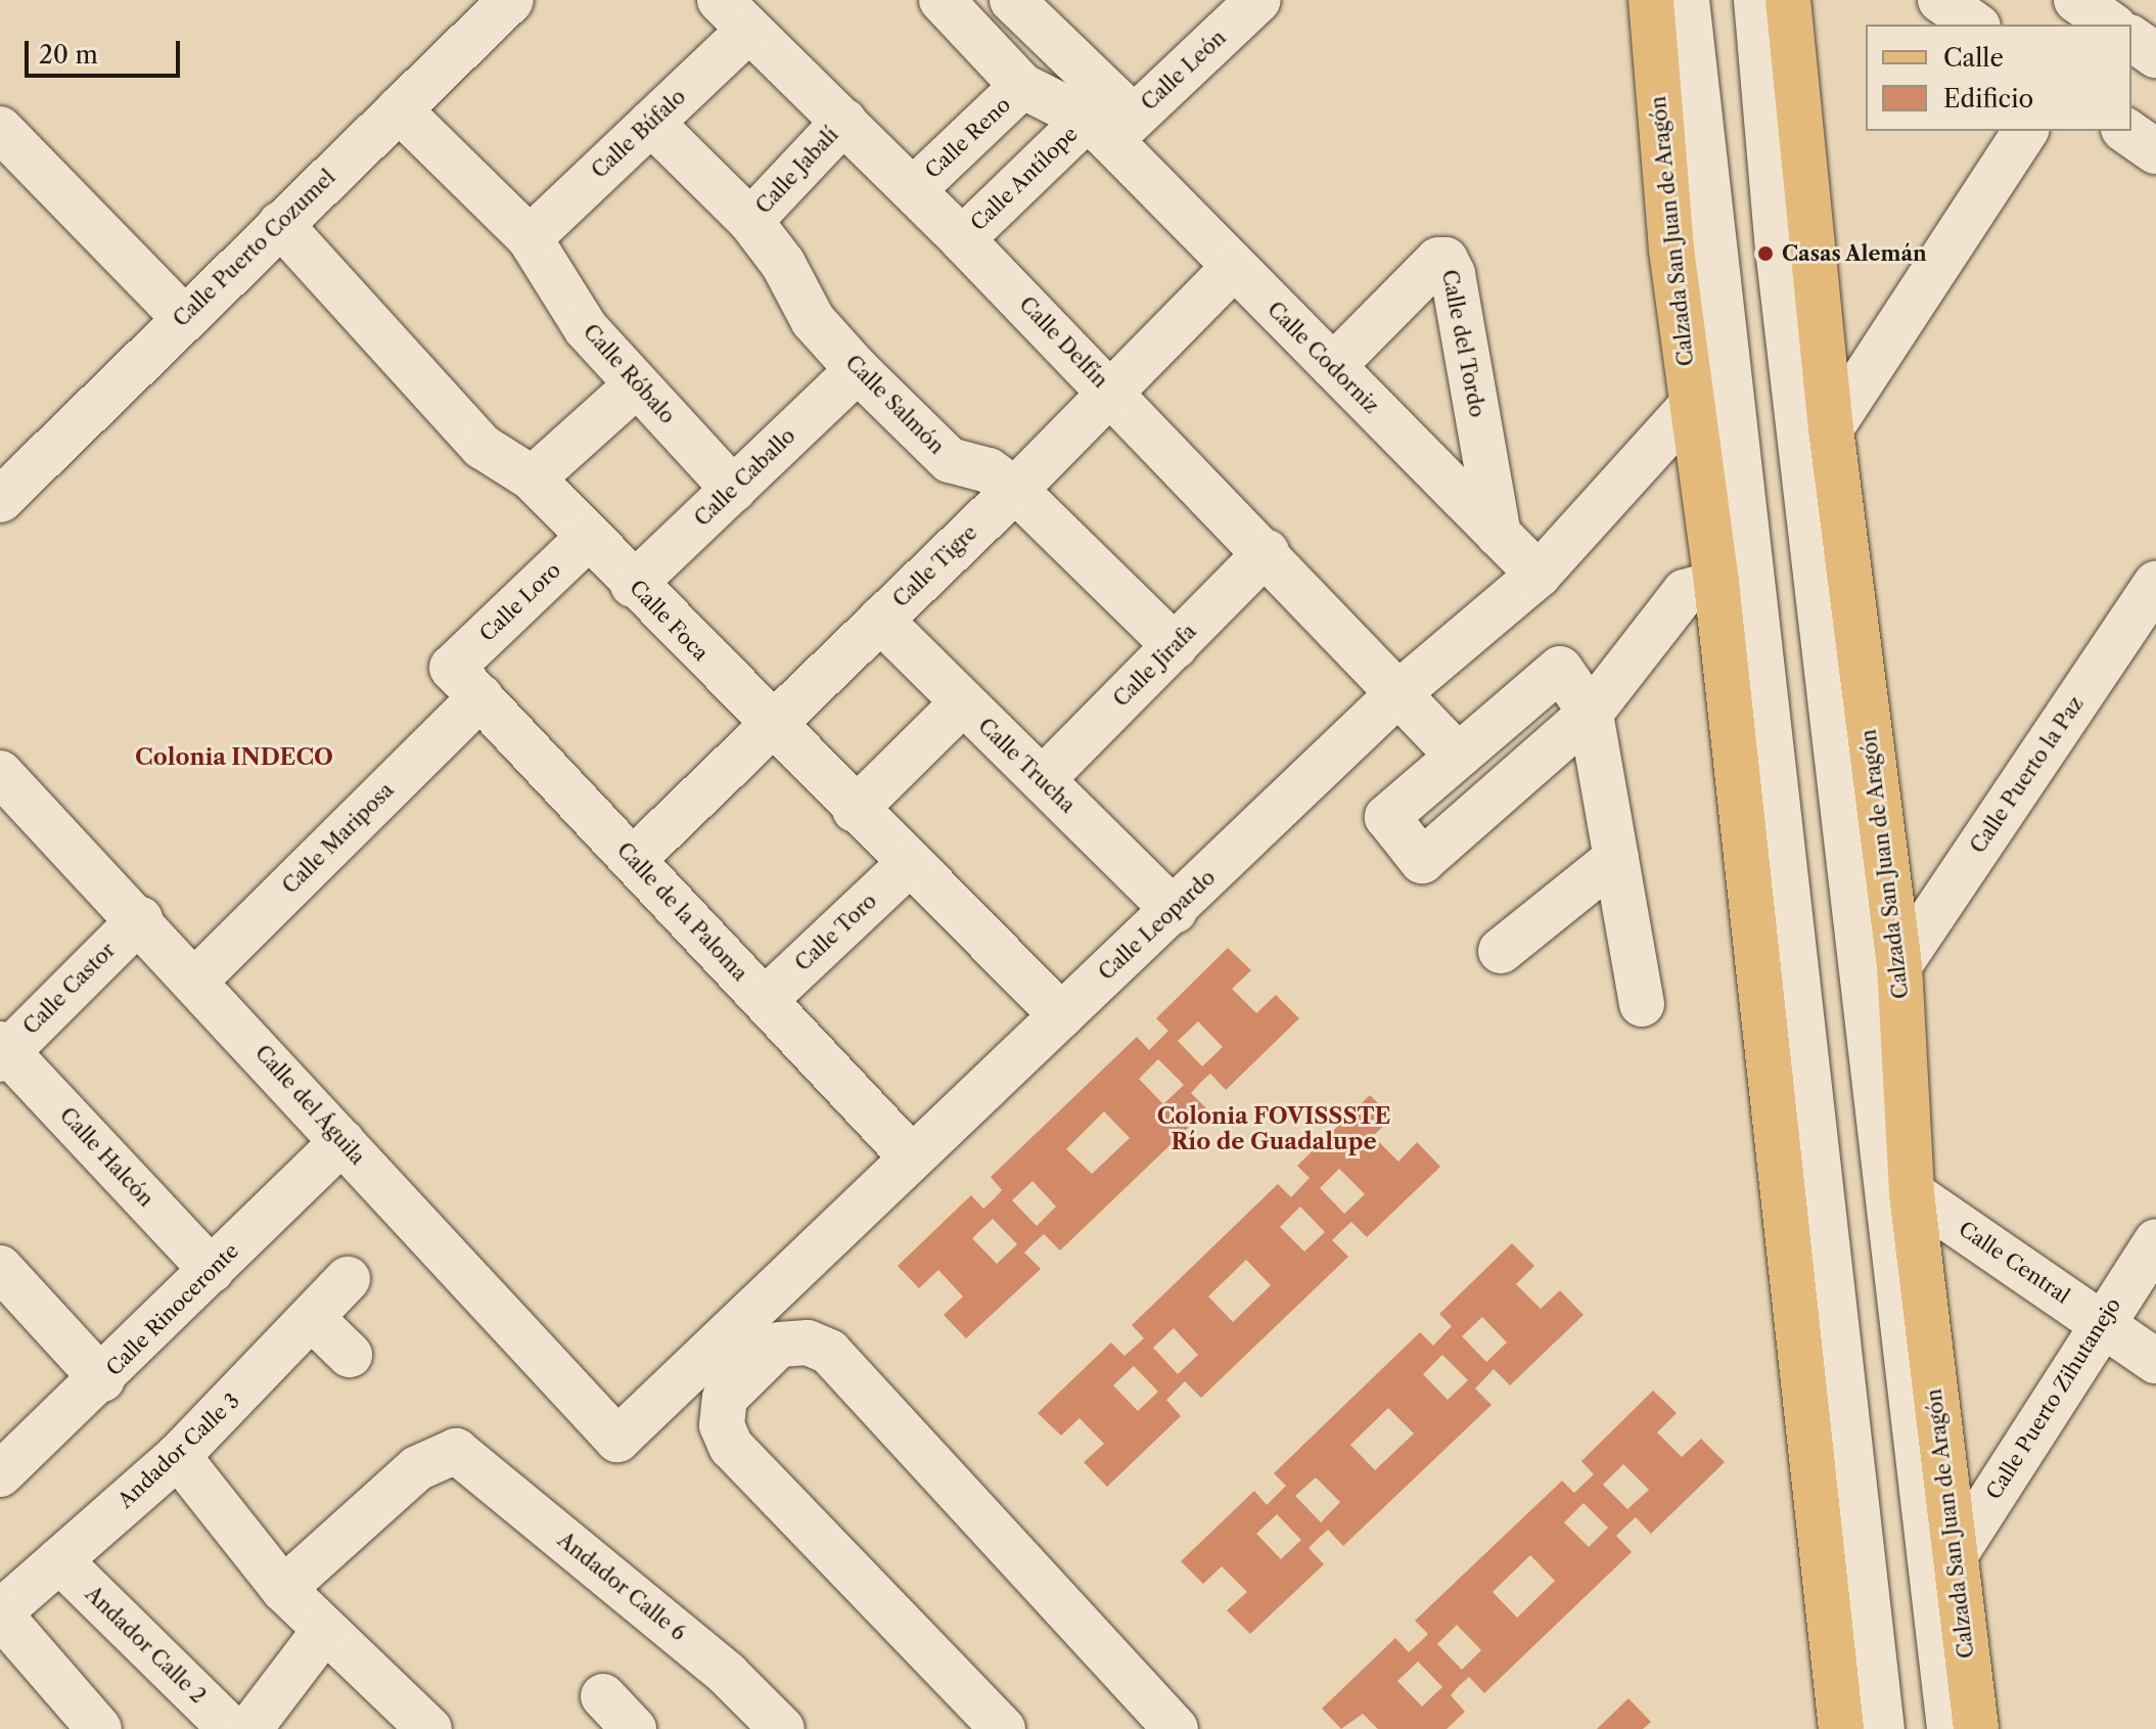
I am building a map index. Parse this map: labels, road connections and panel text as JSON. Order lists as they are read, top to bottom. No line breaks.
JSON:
{"streets":{"main road":["Calzada San Juan de Aragón"],"street":["Calle León","Calle Búfalo","Calle Reno","Calle Jabalí","Calle Antílope","Calle Puerto Cozumel","Calle Delfín","Calle del Tordo","Calle Codorniz","Calle Róbalo","Calle Salmón","Calle Caballo","Calle Tigre","Calle Loro","Calle Foca","Calle Jirafa","Calle Trucha","Calle Puerto la Paz","Calle Mariposa","Calle de la Paloma","Calle Leopardo","Calle Toro","Calle Castor","Calle del Águila","Calle Halcón","Calle Central","Calle Rinoceronte","Calle Puerto Zihutanejo","Andador Calle 3","Andador Calle 6","Andador Calle 2"]},"crossings":[["Calle León","Calle Antílope"],["Calle León","Calle Codorniz"],["Calle Búfalo","Calle Delfín"],["Calle Búfalo","Calle Róbalo"],["Calle Búfalo","Calle Salmón"],["Calle Reno","Calle Delfín"],["Calle Jabalí","Calle Delfín"],["Calle Jabalí","Calle Salmón"],["Calle Antílope","Calle Delfín"],["Calle Antílope","Calle Codorniz"],["Calzada San Juan de Aragón","Calle Puerto la Paz"],["Calzada San Juan de Aragón","Calle Leopardo"],["Calzada San Juan de Aragón","Calle Central"],["Calzada San Juan de Aragón","Calle Puerto Zihutanejo"],["Calle Puerto Cozumel","Calle Róbalo"],["Calle Puerto Cozumel","Calle Foca"],["Calle Delfín","Calle Tigre"],["Calle Delfín","Calle Jirafa"],["Calle Delfín","Calle Leopardo"],["Calle del Tordo","Calle Codorniz"],["Calle Codorniz","Calle Tigre"],["Calle Codorniz","Calle Leopardo"],["Calle Róbalo","Calle Caballo"],["Calle Salmón","Calle Caballo"],["Calle Salmón","Calle Tigre"],["Calle Salmón","Calle Jirafa"],["Calle Caballo","Calle Foca"],["Calle Tigre","Calle Foca"],["Calle Tigre","Calle Trucha"],["Calle Tigre","Calle de la Paloma"],["Calle Loro","Calle Foca"],["Calle Loro","Calle Mariposa"],["Calle Loro","Calle de la Paloma"],["Calle Foca","Calle Leopardo"],["Calle Foca","Calle Toro"],["Calle Jirafa","Calle Trucha"],["Calle Trucha","Calle Leopardo"],["Calle Mariposa","Calle de la Paloma"],["Calle Mariposa","Calle del Águila"],["Calle de la Paloma","Calle Leopardo"],["Calle de la Paloma","Calle Toro"],["Calle Leopardo","Calle del Águila"],["Calle Castor","Calle del Águila"],["Calle Castor","Calle Halcón"],["Calle del Águila","Calle Rinoceronte"],["Calle Halcón","Calle Rinoceronte"],["Calle Central","Calle Puerto Zihutanejo"],["Andador Calle 3","Andador Calle 2"]],"districts":["Colonia INDECO","Colonia FOVISSSTE Río de Guadalupe"],"places":["Casas Alemán"],"legend":["Calle","Edificio"],"scale_bar":"20 m"}
